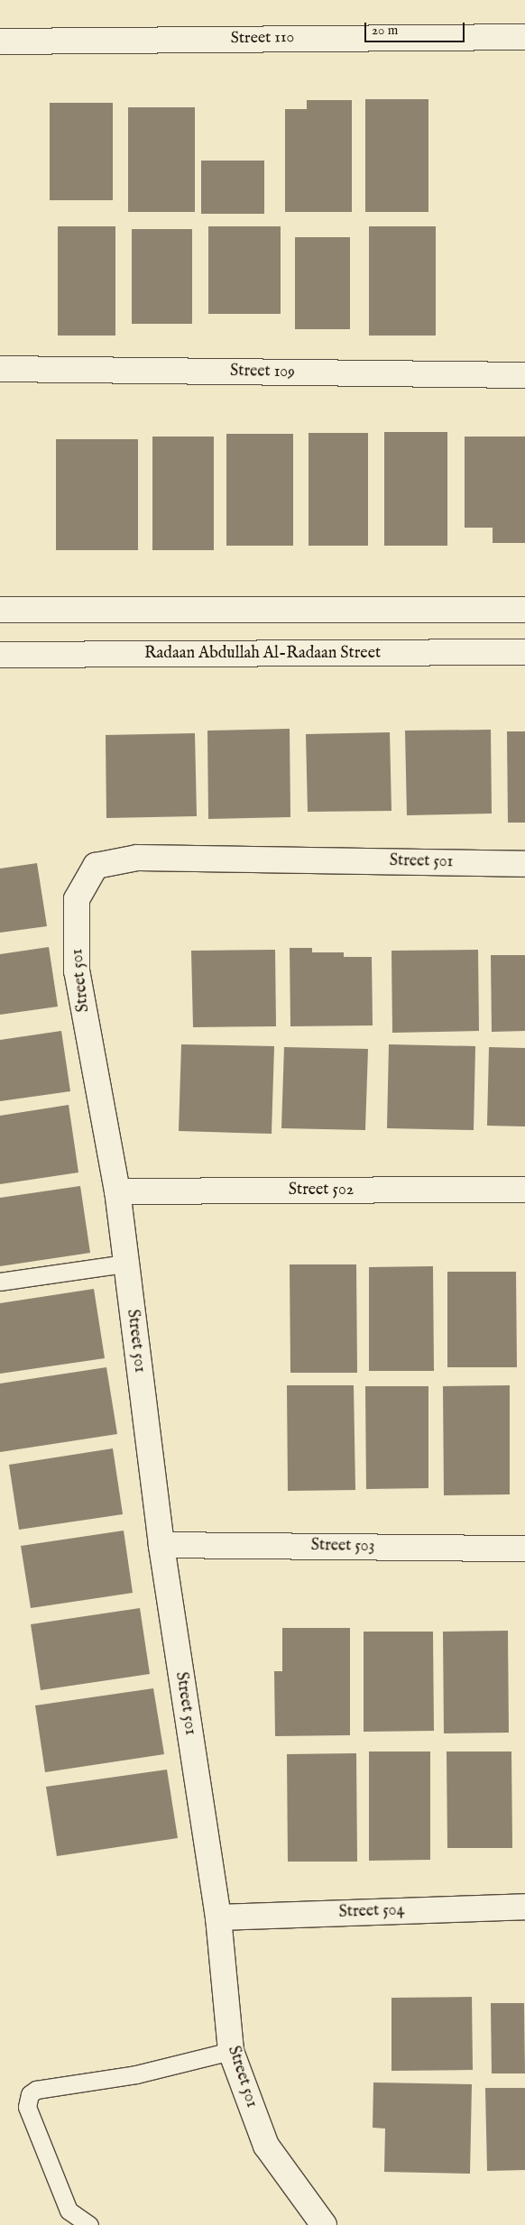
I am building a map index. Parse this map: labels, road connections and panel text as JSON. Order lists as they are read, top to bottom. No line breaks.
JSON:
{"streets":{"street":["Street 110","Street 109","Radaan Abdullah Al-Radaan Street","Street 501","Street 502","Street 503","Street 504"]},"crossings":[["Street 501","Street 502"],["Street 501","Street 503"],["Street 501","Street 504"]],"scale_bar":"20 m"}
